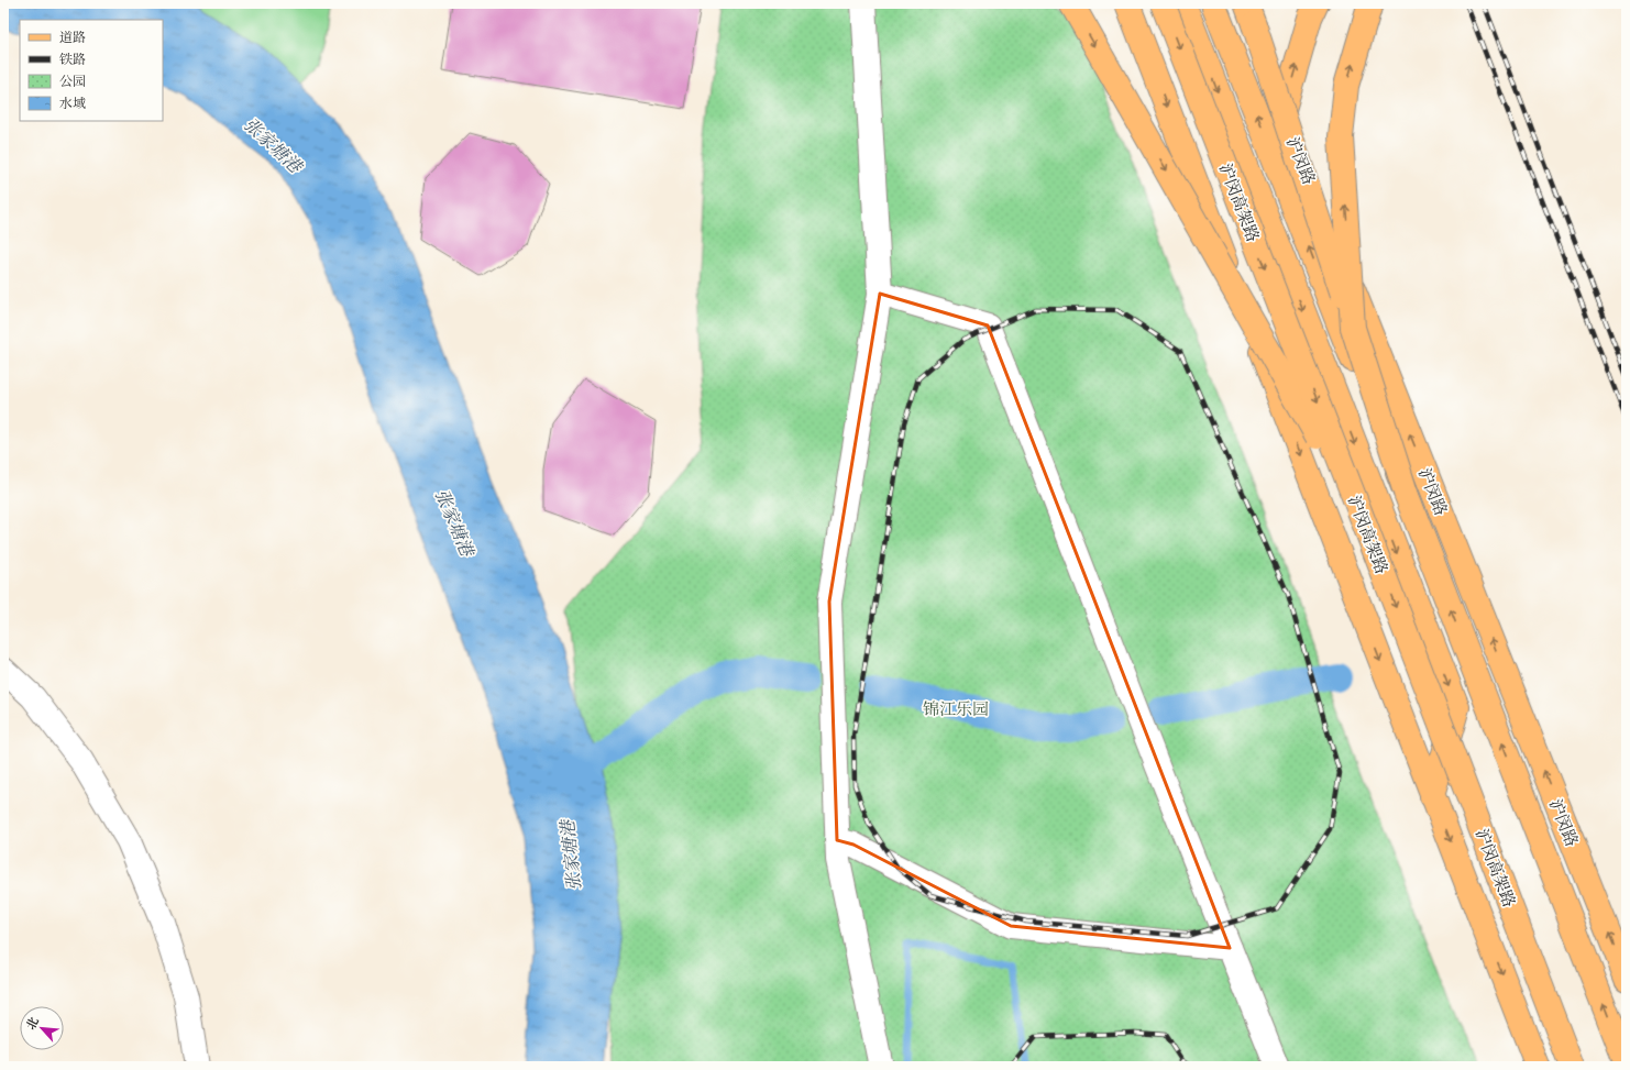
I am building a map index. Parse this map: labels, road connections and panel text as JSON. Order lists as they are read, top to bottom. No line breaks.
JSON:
{"streets":{"main road":["沪闵路","沪闵高架路"]},"water":["张家塘港"],"parks":["锦江乐园"],"legend":["道路","铁路","公园","水域"],"north":"top left"}
